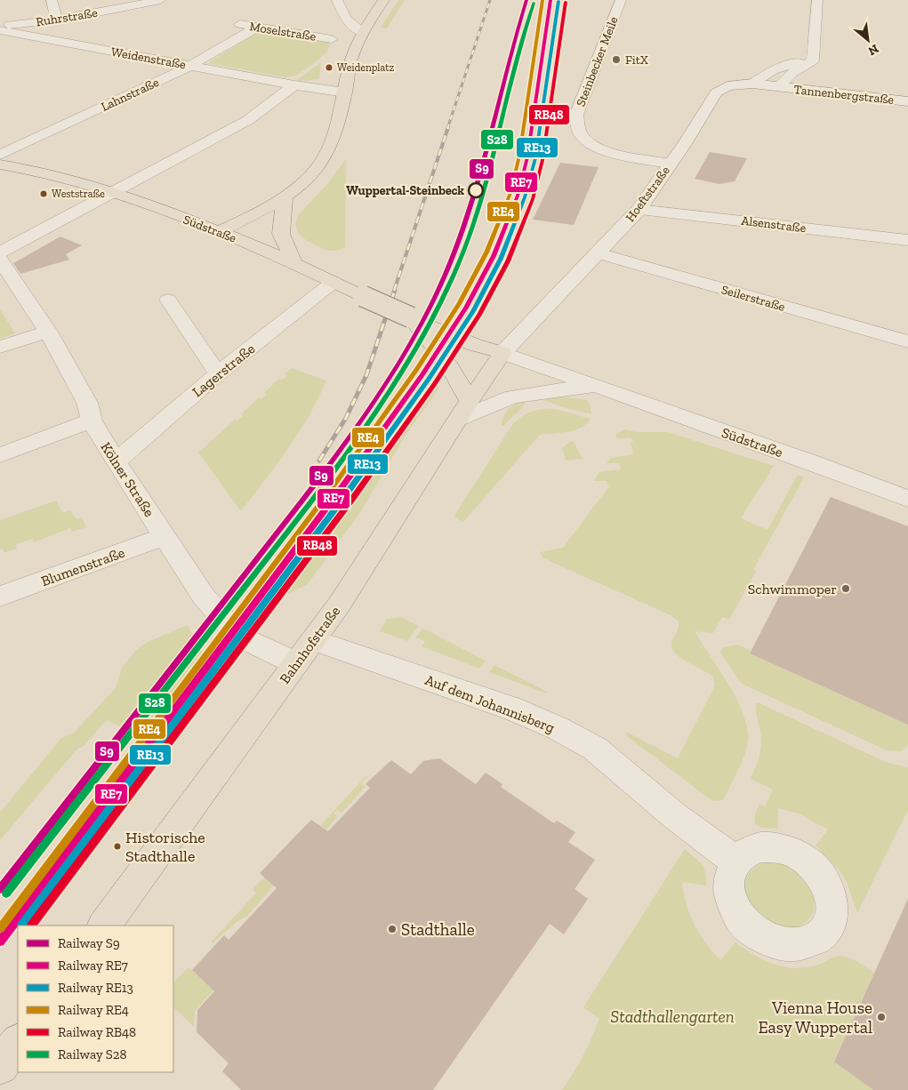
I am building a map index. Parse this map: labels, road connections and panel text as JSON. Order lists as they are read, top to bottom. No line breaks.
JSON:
{"streets":{"main road":["Südstraße","Bahnhofstraße"],"street":["Ruhrstraße","Moselstraße","Weidenstraße","Steinbecker Meile","Lahnstraße","Tannenbergstraße","Hoeftstraße","Alsenstraße","Seilerstraße","Lagerstraße","Kölner Straße","Blumenstraße","Auf dem Johannisberg"]},"crossings":[["Moselstraße","Lahnstraße"],["Weidenstraße","Lahnstraße"],["Steinbecker Meile","Hoeftstraße"],["Tannenbergstraße","Hoeftstraße"],["Hoeftstraße","Alsenstraße"],["Hoeftstraße","Südstraße"],["Hoeftstraße","Seilerstraße"],["Hoeftstraße","Bahnhofstraße"],["Südstraße","Lagerstraße"],["Südstraße","Bahnhofstraße"],["Lagerstraße","Kölner Straße"],["Kölner Straße","Blumenstraße"],["Kölner Straße","Bahnhofstraße"],["Bahnhofstraße","Auf dem Johannisberg"]],"parks":["Stadthallengarten"],"places":["FitX","Weidenplatz","Wuppertal-Steinbeck","Weststraße","Schwimmoper","Historische Stadthalle","Stadthalle","Vienna House Easy Wuppertal"],"lines":["rail line S9","rail line RE7","rail line RE4","rail line RE13","rail line RB48","rail line S28"],"legend":["Railway S9","Railway RE7","Railway RE13","Railway RE4","Railway RB48","Railway S28"],"north":"bottom right"}
